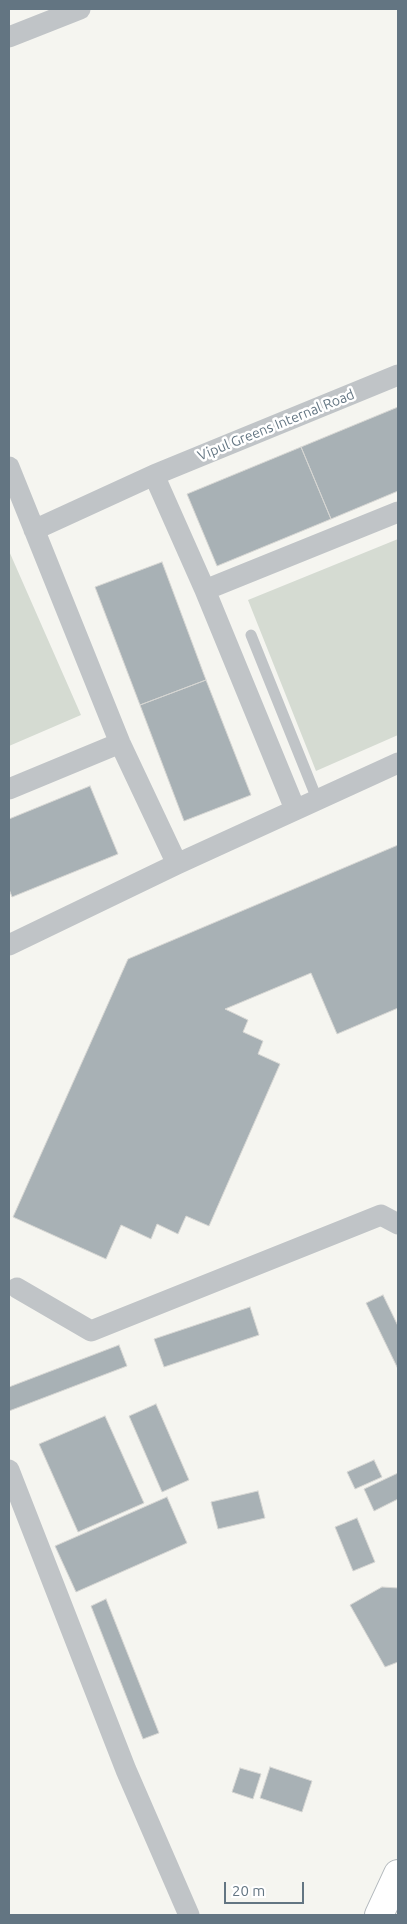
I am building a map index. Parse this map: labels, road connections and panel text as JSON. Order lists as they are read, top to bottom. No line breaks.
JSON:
{"streets":{"street":["Vipul Greens Internal Road"]},"scale_bar":"20 m"}
